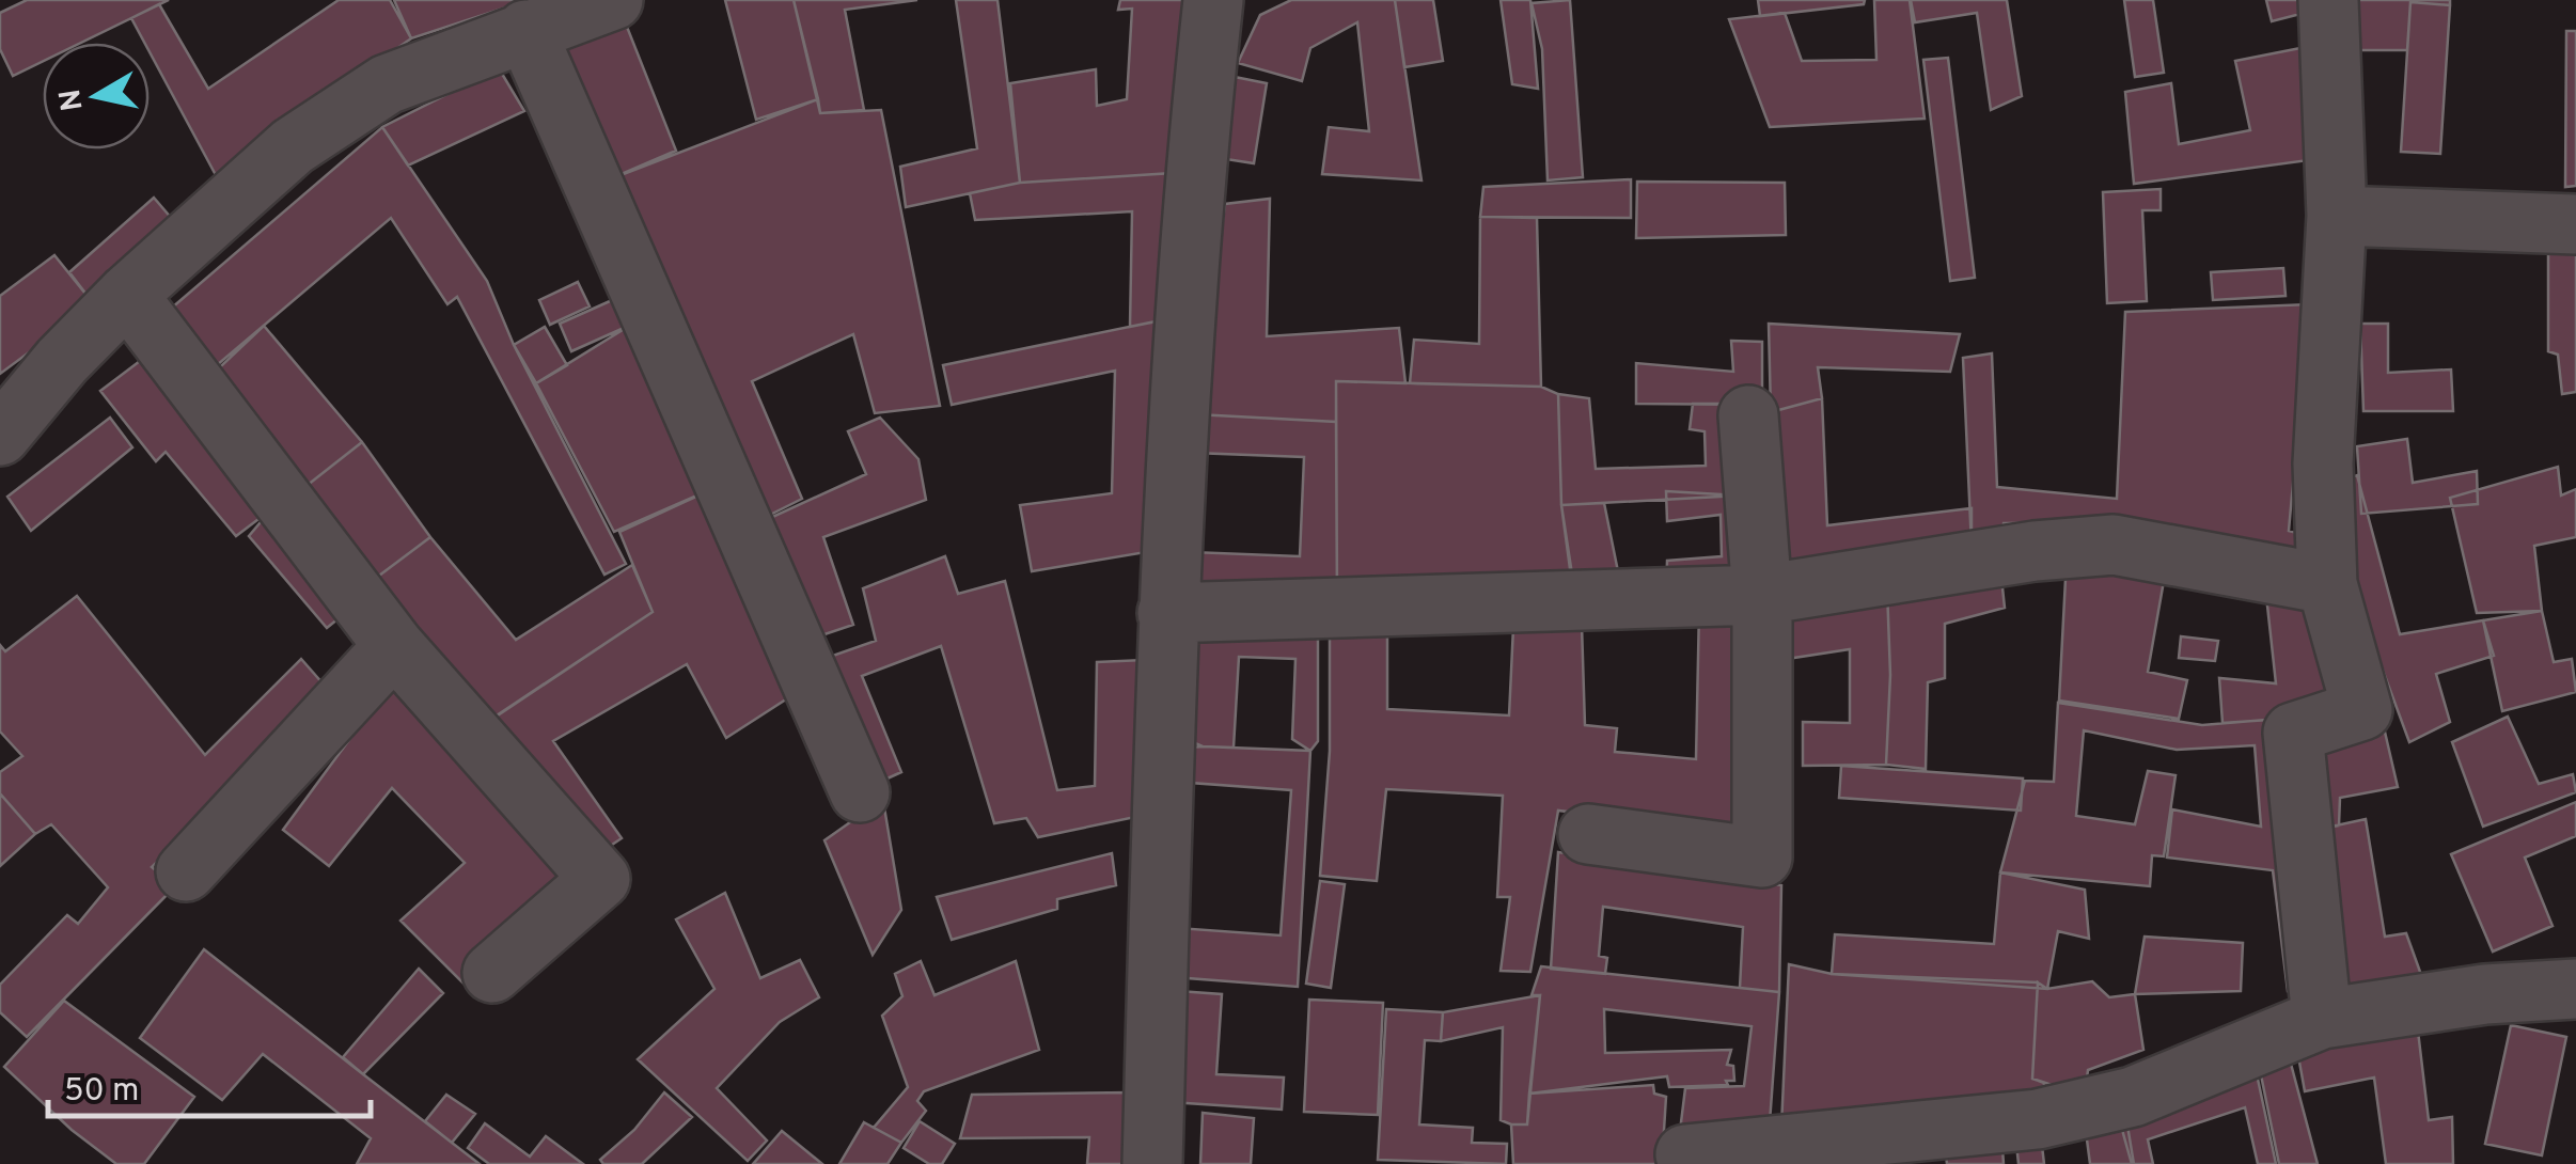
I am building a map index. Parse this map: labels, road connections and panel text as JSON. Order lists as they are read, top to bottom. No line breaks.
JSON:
{"scale_bar":"50 m","north":"left"}
